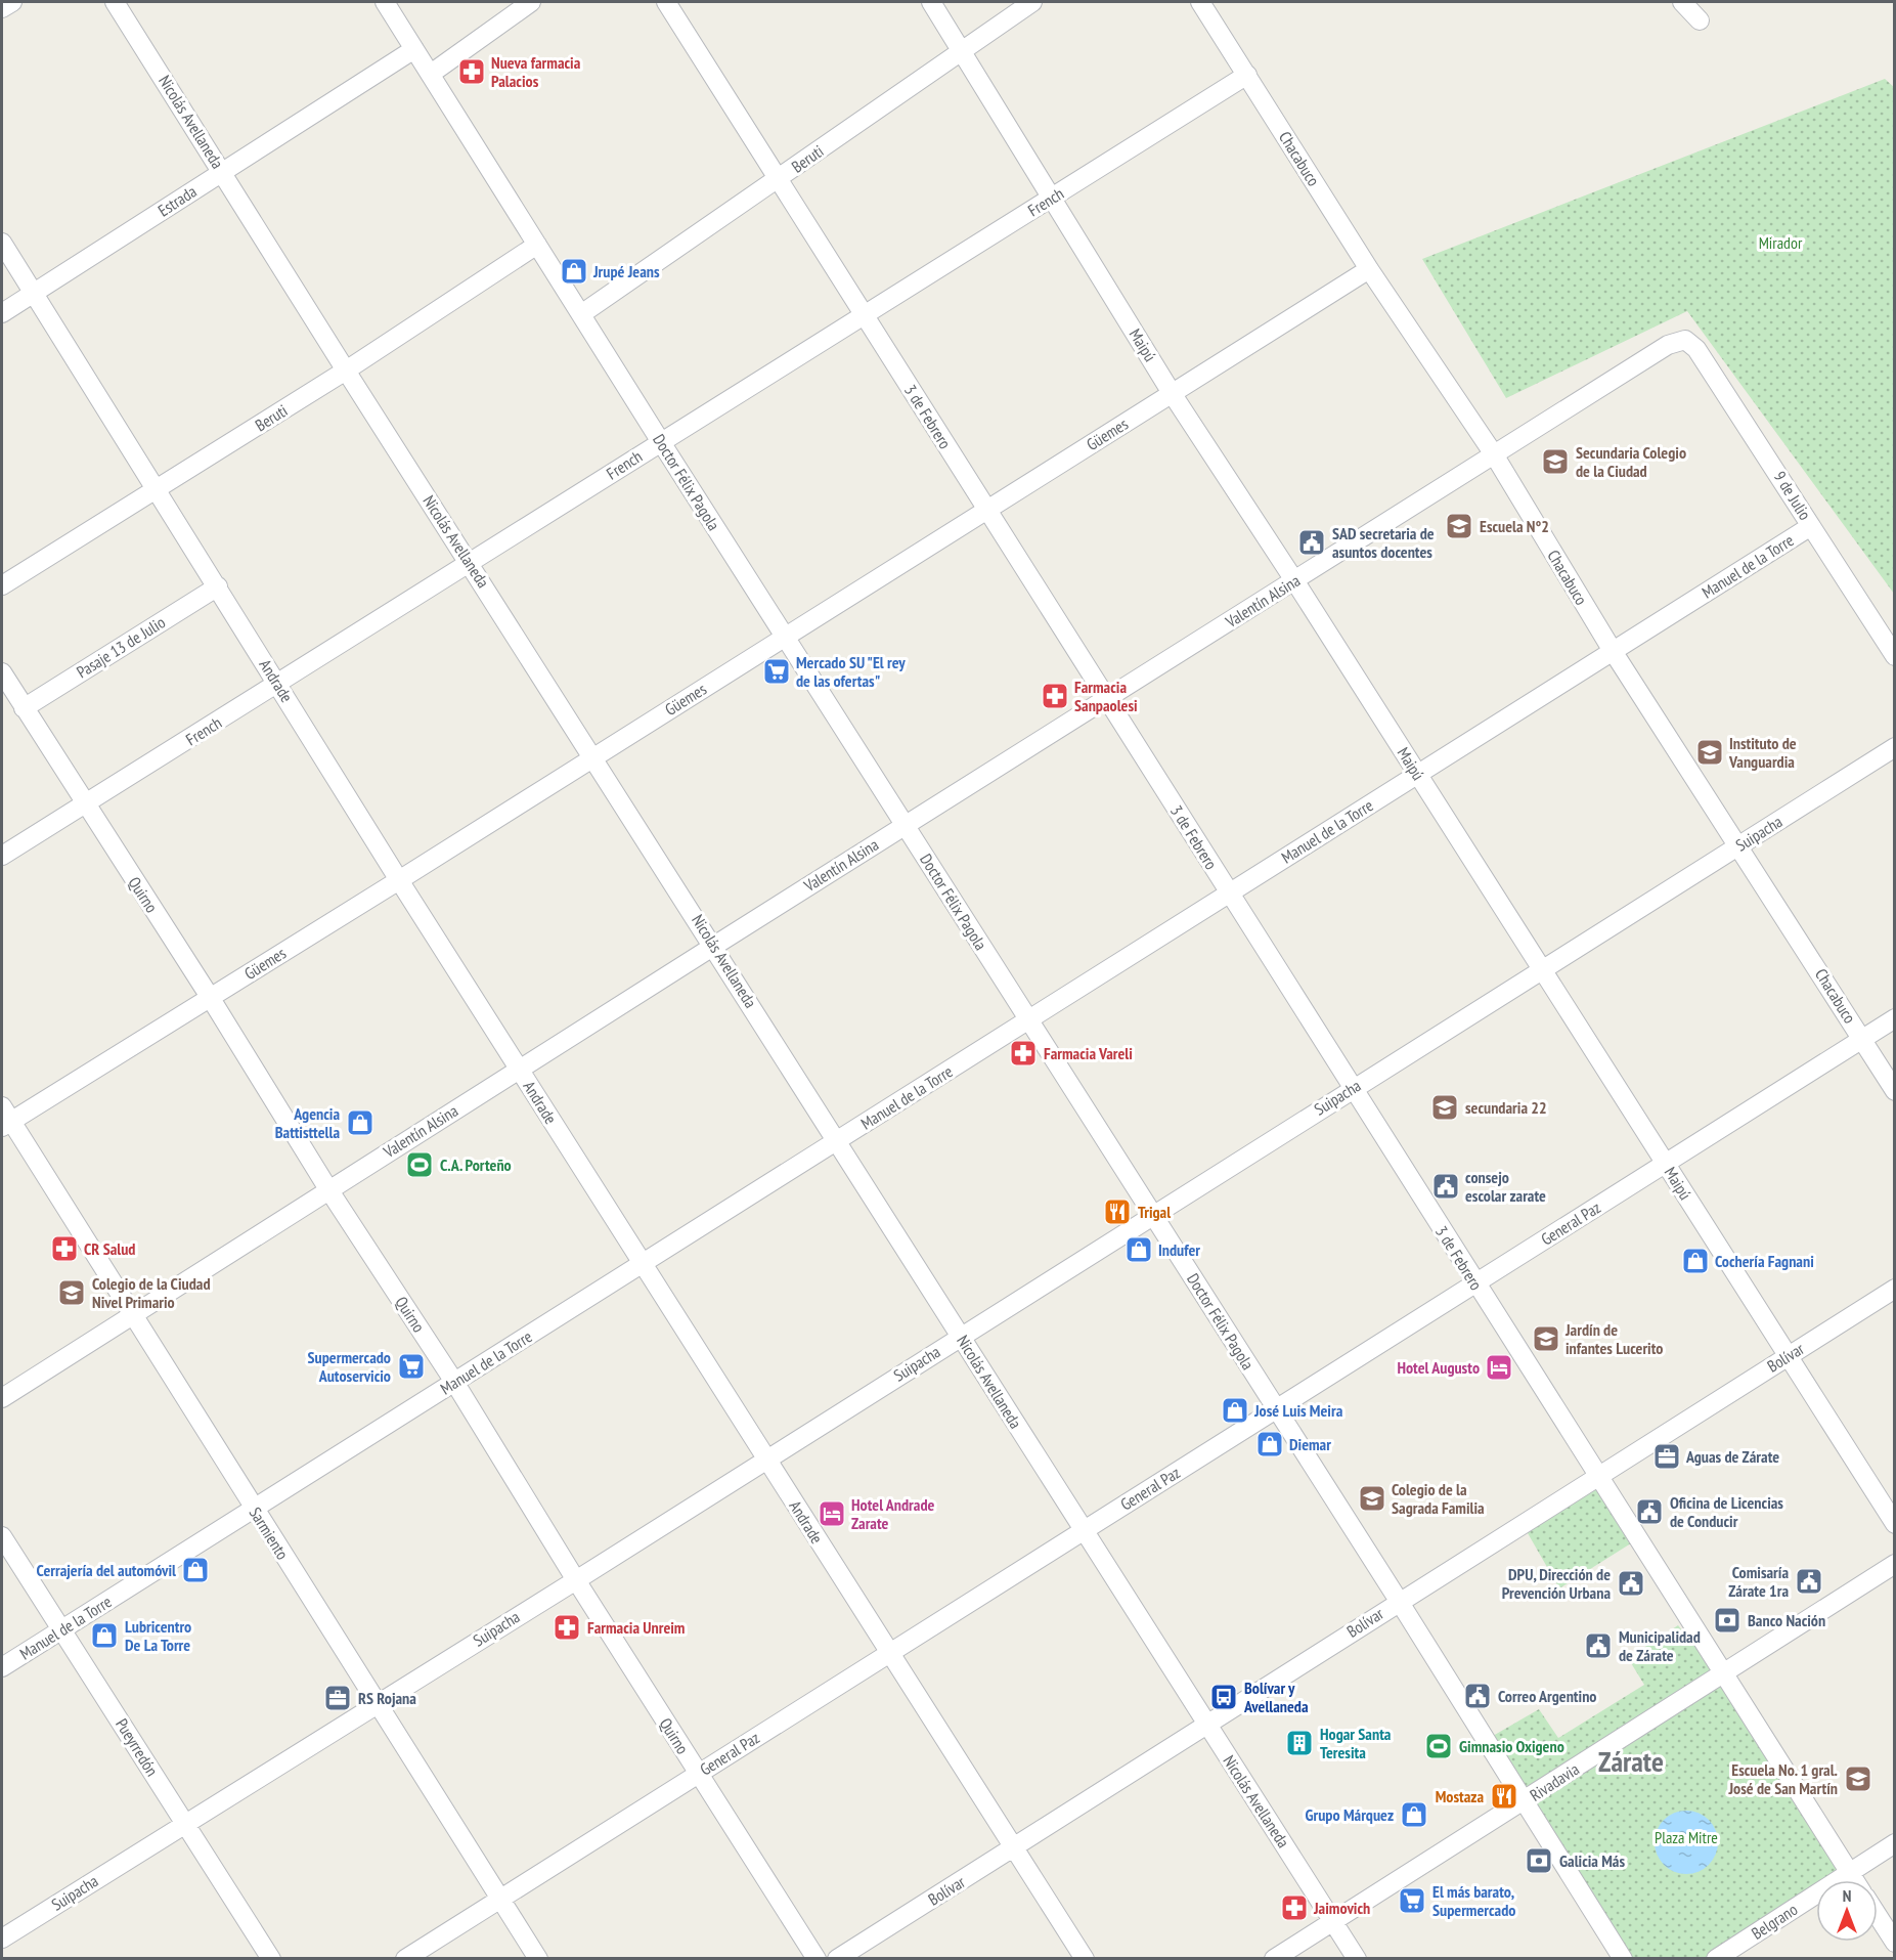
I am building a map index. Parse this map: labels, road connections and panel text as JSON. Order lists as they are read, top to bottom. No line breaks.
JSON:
{"streets":{"street":["Nicolás Avellaneda","Beruti","Chacabuco","Estrada","French","Maipú","3 de Febrero","Güemes","Doctor Félix Pagola","9 de Julio","Manuel de la Torre","Valentín Alsina","Pasaje 13 de Julio","Andrade","Suipacha","Quirno","General Paz","Bolívar","Sarmiento","Pueyrredón","Rivadavia","Belgrano"]},"crossings":[["Nicolás Avellaneda","Beruti"],["Nicolás Avellaneda","Estrada"],["Nicolás Avellaneda","French"],["Nicolás Avellaneda","Güemes"],["Nicolás Avellaneda","Manuel de la Torre"],["Nicolás Avellaneda","Valentín Alsina"],["Nicolás Avellaneda","Suipacha"],["Nicolás Avellaneda","General Paz"],["Nicolás Avellaneda","Bolívar"],["Nicolás Avellaneda","Rivadavia"],["Beruti","Maipú"],["Beruti","3 de Febrero"],["Beruti","Doctor Félix Pagola"],["Beruti","Andrade"],["Chacabuco","French"],["Chacabuco","Güemes"],["Chacabuco","Manuel de la Torre"],["Chacabuco","Valentín Alsina"],["Chacabuco","Suipacha"],["Chacabuco","General Paz"],["Estrada","Doctor Félix Pagola"],["Estrada","Andrade"],["French","Maipú"],["French","3 de Febrero"],["French","Doctor Félix Pagola"],["French","Andrade"],["French","Quirno"],["Maipú","Güemes"],["Maipú","Manuel de la Torre"],["Maipú","Valentín Alsina"],["Maipú","Suipacha"],["Maipú","General Paz"],["Maipú","Bolívar"],["3 de Febrero","Güemes"],["3 de Febrero","Manuel de la Torre"],["3 de Febrero","Valentín Alsina"],["3 de Febrero","Suipacha"],["3 de Febrero","General Paz"],["3 de Febrero","Bolívar"],["3 de Febrero","Rivadavia"],["3 de Febrero","Belgrano"],["Güemes","Doctor Félix Pagola"],["Güemes","Andrade"],["Güemes","Quirno"],["Güemes","Sarmiento"],["Doctor Félix Pagola","Manuel de la Torre"],["Doctor Félix Pagola","Valentín Alsina"],["Doctor Félix Pagola","Suipacha"],["Doctor Félix Pagola","General Paz"],["Doctor Félix Pagola","Bolívar"],["Doctor Félix Pagola","Rivadavia"],["9 de Julio","Manuel de la Torre"],["9 de Julio","Valentín Alsina"],["Manuel de la Torre","Andrade"],["Manuel de la Torre","Quirno"],["Manuel de la Torre","Sarmiento"],["Manuel de la Torre","Pueyrredón"],["Valentín Alsina","Andrade"],["Valentín Alsina","Quirno"],["Valentín Alsina","Sarmiento"],["Pasaje 13 de Julio","Andrade"],["Pasaje 13 de Julio","Quirno"],["Andrade","Suipacha"],["Andrade","General Paz"],["Andrade","Bolívar"],["Suipacha","Quirno"],["Suipacha","Sarmiento"],["Suipacha","Pueyrredón"],["Quirno","General Paz"],["General Paz","Sarmiento"]],"districts":["Zárate"],"parks":["Mirador","Plaza Mitre"],"places":{"pharmacy":["Nueva farmacia Palacios","Farmacia Sanpaolesi","Farmacia Vareli","CR Salud","Farmacia Unreim","Jaimovich"],"shop":["Jrupé Jeans","Agencia Battisttella","Indufer","Cochería Fagnani","José Luis Meira","Diemar","Cerrajería del automóvil","Lubricentro De La Torre","Grupo Márquez"],"school or university":["Secundaria Colegio de la Ciudad","Escuela N°2","Instituto de Vanguardia","secundaria 22","Colegio de la Ciudad Nivel Primario","Jardín de infantes Lucerito","Colegio de la Sagrada Familia","Escuela No. 1 gral. José de San Martín"],"public building":["SAD secretaria de asuntos docentes","consejo escolar zarate","Oficina de Licencias de Conducir","Comisaría Zárate 1ra","DPU, Dirección de Prevención Urbana","Municipalidad de Zárate","Correo Argentino"],"supermarket":["Mercado SU \"El rey de las ofertas\"","Supermercado Autoservicio","El más barato, Supermercado"],"sports":["C.A. Porteño","Gimnasio Oxigeno"],"restaurant":["Trigal","Mostaza"],"hotel":["Hotel Augusto","Hotel Andrade Zarate"],"office":["Aguas de Zárate","RS Rojana"],"bank":["Banco Nación","Galicia Más"],"bus stop":["Bolívar y Avellaneda"],"building":["Hogar Santa Teresita"]},"north":"top"}
